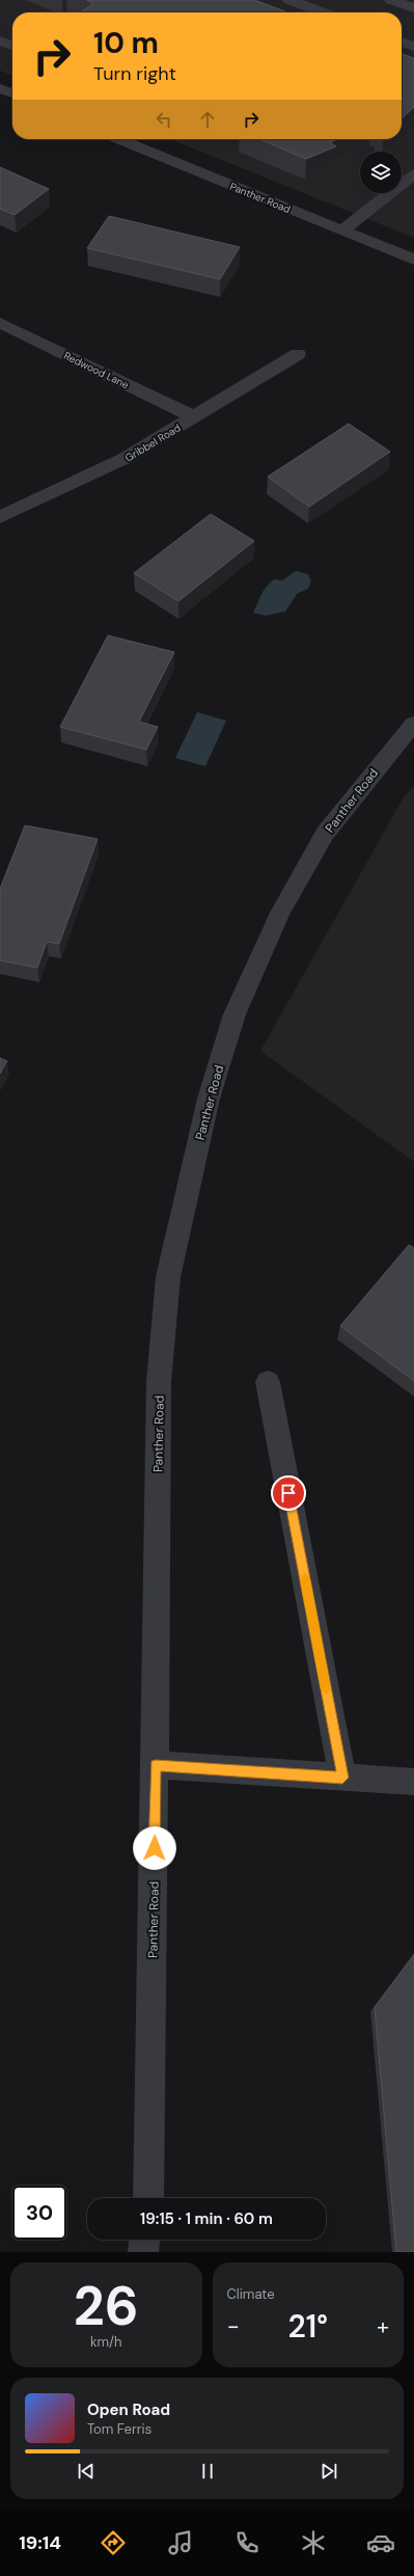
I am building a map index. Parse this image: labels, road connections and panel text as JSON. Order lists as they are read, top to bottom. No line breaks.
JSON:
{"streets":{"street":["Panther Road","Redwood Lane","Gribbel Road"]},"crossings":[["Redwood Lane","Gribbel Road"]],"page":{"turn":["10 m","Turn right"],"limit":"30","trip":"19:15 · 1 min · 60 m","tile":[["26","km/h"],"Climate"],"heat":["−","21°","+"],"song":["Open Road","Tom Ferris"],"tabs":"19:14"}}
